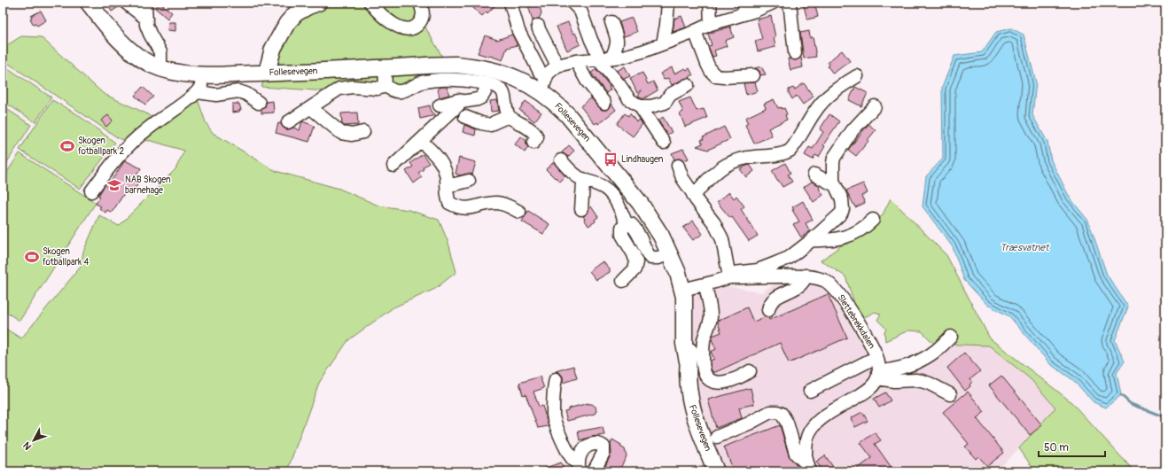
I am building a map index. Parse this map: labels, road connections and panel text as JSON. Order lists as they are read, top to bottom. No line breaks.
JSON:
{"streets":{"main road":["Follesevegen"],"street":["Slettebrekkdalen"]},"water":["Træsvatnet"],"places":{"sports":["Skogen fotballpark 2","Skogen fotballpark 4"],"bus stop":["Lindhaugen"],"school or university":["NAB Skogen barnehage"]},"scale_bar":"50 m","north":"bottom left"}
